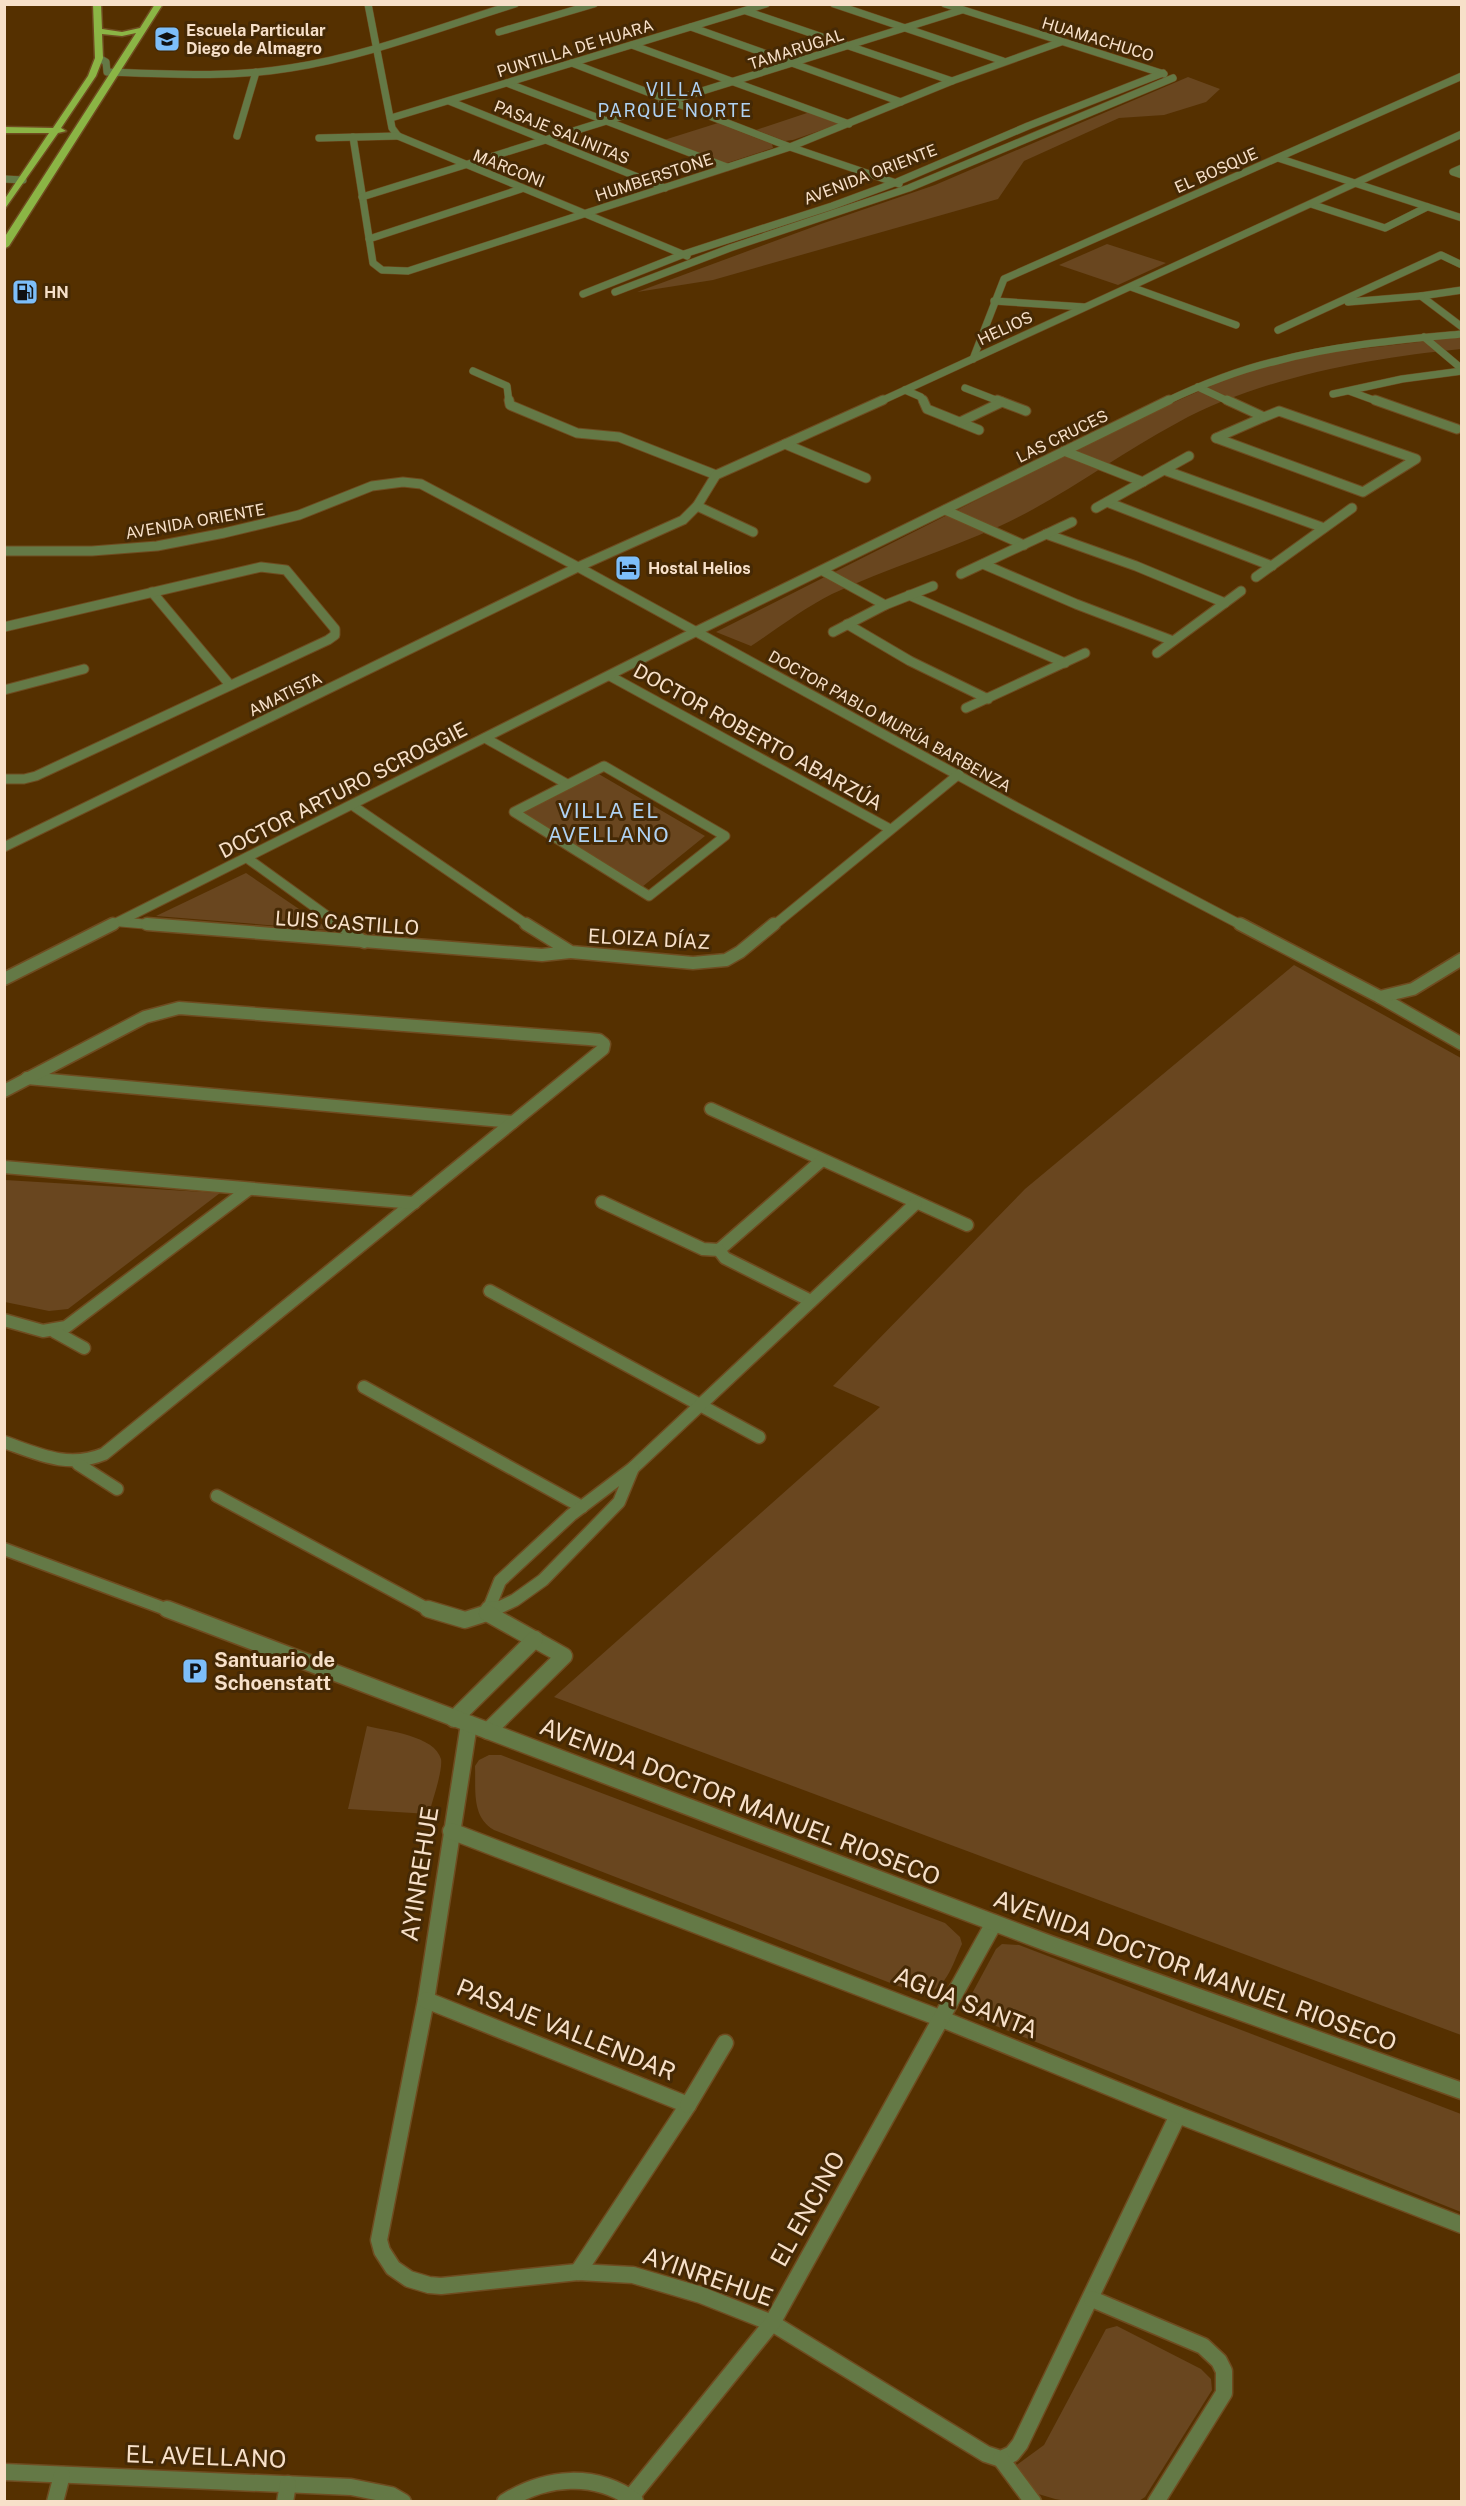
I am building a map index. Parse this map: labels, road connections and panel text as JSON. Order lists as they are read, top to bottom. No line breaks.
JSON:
{"streets":{"street":["HUAMACHUCO","PUNTILLA DE HUARA","TAMARUGAL","PASAJE SALINITAS","MARCONI","EL BOSQUE","AVENIDA ORIENTE","HUMBERSTONE","HELIOS","LAS CRUCES","AMATISTA","DOCTOR PABLO MURÚA BARBENZA","DOCTOR ROBERTO ABARZÚA","DOCTOR ARTURO SCROGGIE","LUIS CASTILLO","ELOIZA DÍAZ","AVENIDA DOCTOR MANUEL RIOSECO","AYINREHUE","AGUA SANTA","PASAJE VALLENDAR","EL ENCINO","EL AVELLANO"]},"crossings":[["HUAMACHUCO","TAMARUGAL"],["HUAMACHUCO","AVENIDA ORIENTE"],["HUAMACHUCO","HUMBERSTONE"],["PUNTILLA DE HUARA","PASAJE SALINITAS"],["TAMARUGAL","PASAJE SALINITAS"],["TAMARUGAL","MARCONI"],["TAMARUGAL","HUMBERSTONE"],["PASAJE SALINITAS","HUMBERSTONE"],["MARCONI","AVENIDA ORIENTE"],["MARCONI","HUMBERSTONE"],["EL BOSQUE","HELIOS"],["AVENIDA ORIENTE","DOCTOR PABLO MURÚA BARBENZA"],["LAS CRUCES","DOCTOR PABLO MURÚA BARBENZA"],["LAS CRUCES","DOCTOR ARTURO SCROGGIE"],["AMATISTA","DOCTOR PABLO MURÚA BARBENZA"],["DOCTOR PABLO MURÚA BARBENZA","DOCTOR ARTURO SCROGGIE"],["DOCTOR PABLO MURÚA BARBENZA","ELOIZA DÍAZ"],["DOCTOR ROBERTO ABARZÚA","DOCTOR ARTURO SCROGGIE"],["DOCTOR ROBERTO ABARZÚA","ELOIZA DÍAZ"],["DOCTOR ARTURO SCROGGIE","LUIS CASTILLO"],["DOCTOR ARTURO SCROGGIE","ELOIZA DÍAZ"],["LUIS CASTILLO","ELOIZA DÍAZ"],["AVENIDA DOCTOR MANUEL RIOSECO","AYINREHUE"],["AVENIDA DOCTOR MANUEL RIOSECO","EL ENCINO"],["AYINREHUE","AGUA SANTA"],["AYINREHUE","PASAJE VALLENDAR"],["AYINREHUE","EL ENCINO"],["AGUA SANTA","EL ENCINO"]],"districts":["VILLA PARQUE NORTE","VILLA EL AVELLANO"],"places":{"school or university":["Escuela Particular Diego de Almagro"],"fuel station":["HN"],"hotel":["Hostal Helios"],"parking":["Santuario de Schoenstatt"]}}
